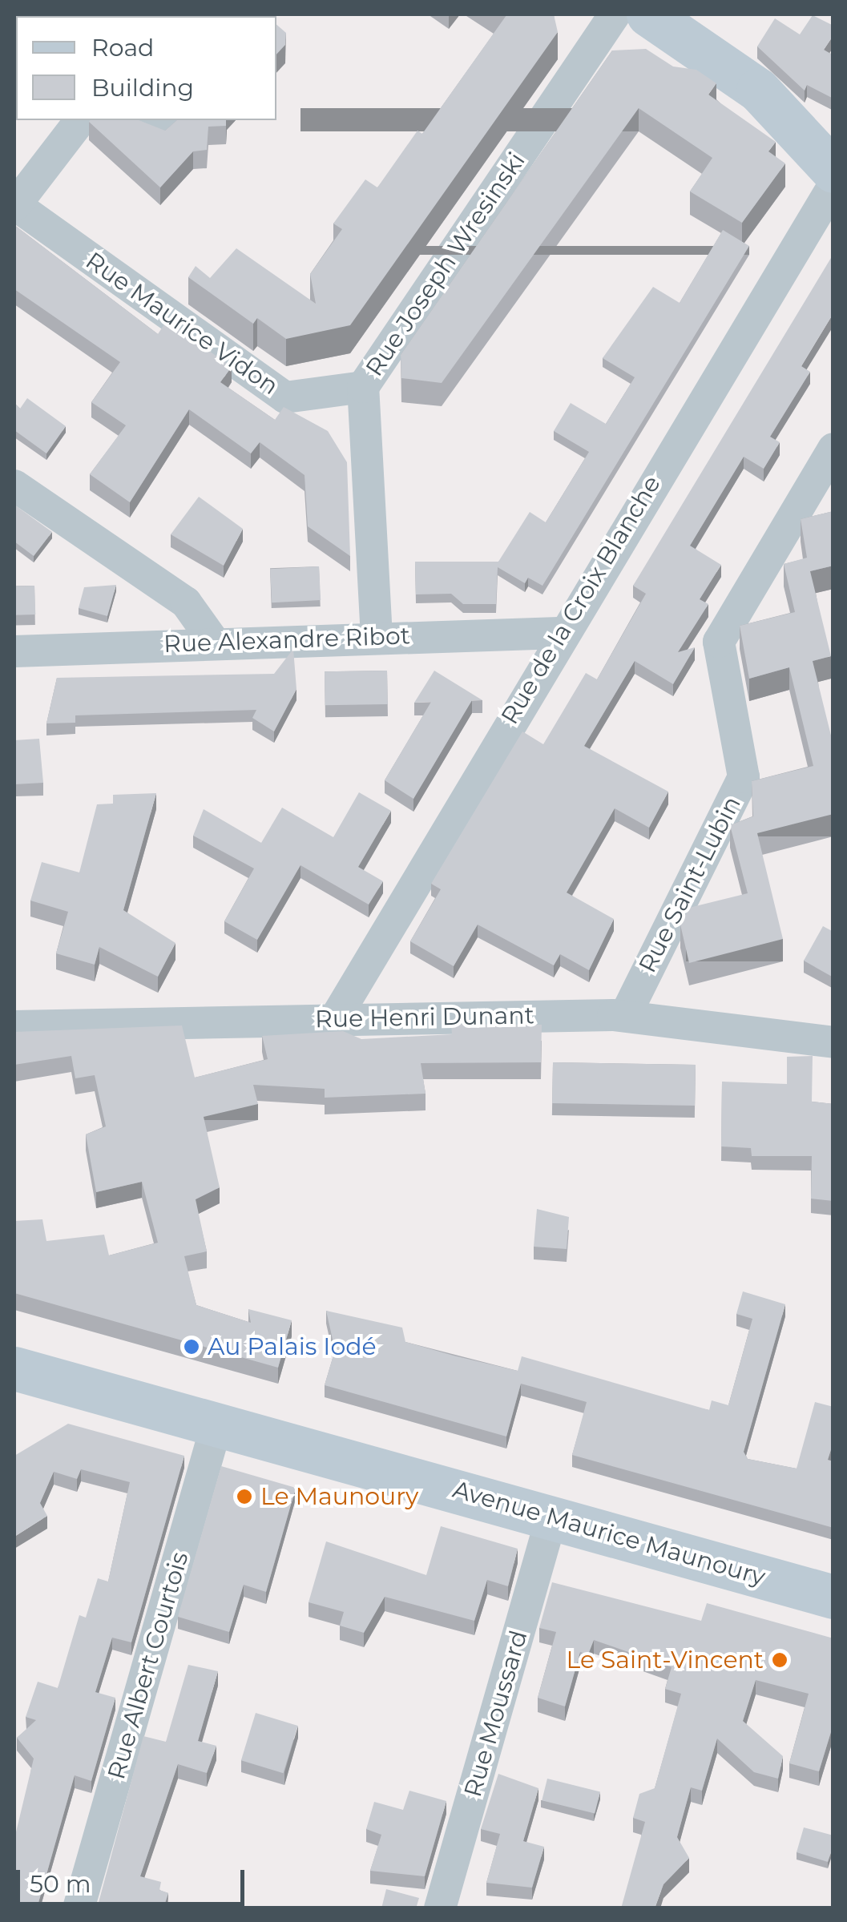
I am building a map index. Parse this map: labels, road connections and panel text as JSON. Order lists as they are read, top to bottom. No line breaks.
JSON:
{"streets":{"main road":["Avenue Maurice Maunoury"],"street":["Rue Joseph Wresinski","Rue Maurice Vidon","Rue de la Croix Blanche","Rue Alexandre Ribot","Rue Saint-Lubin","Rue Henri Dunant","Rue Albert Courtois","Rue Moussard"]},"crossings":[["Rue Joseph Wresinski","Rue Maurice Vidon"],["Rue Joseph Wresinski","Rue Alexandre Ribot"],["Rue de la Croix Blanche","Rue Alexandre Ribot"],["Rue de la Croix Blanche","Rue Henri Dunant"],["Rue Saint-Lubin","Rue Henri Dunant"],["Avenue Maurice Maunoury","Rue Albert Courtois"],["Avenue Maurice Maunoury","Rue Moussard"]],"places":["Au Palais Iodé","Le Maunoury","Le Saint-Vincent"],"legend":["Road","Building"],"scale_bar":"50 m"}
